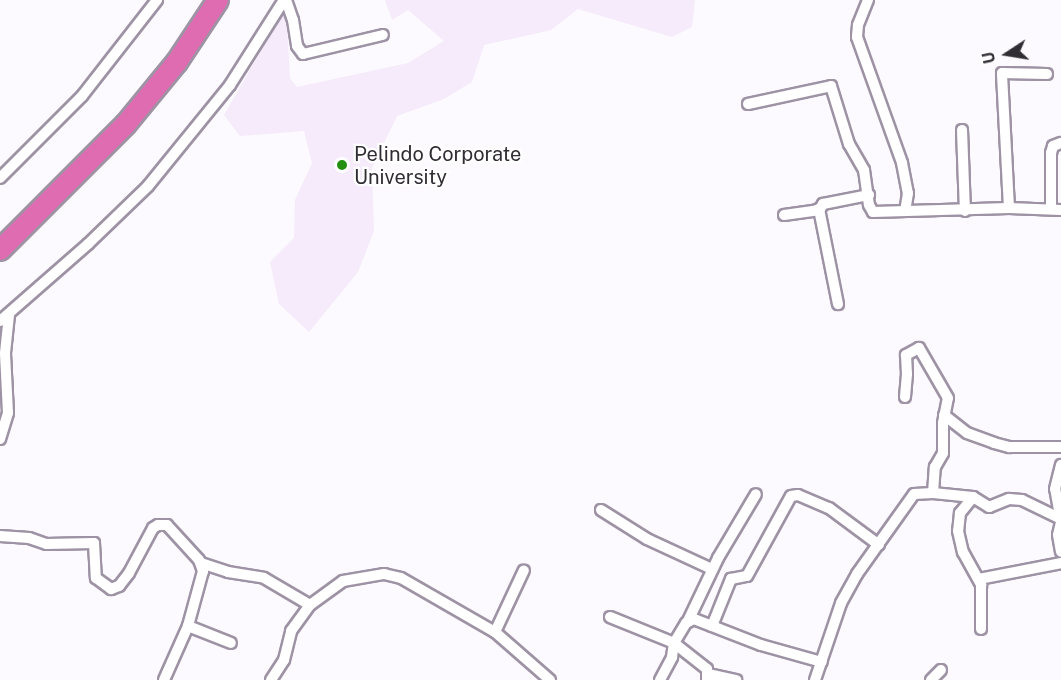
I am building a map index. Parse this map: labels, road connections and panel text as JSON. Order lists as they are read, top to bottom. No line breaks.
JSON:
{"places":["Pelindo Corporate University"],"north":"left"}
